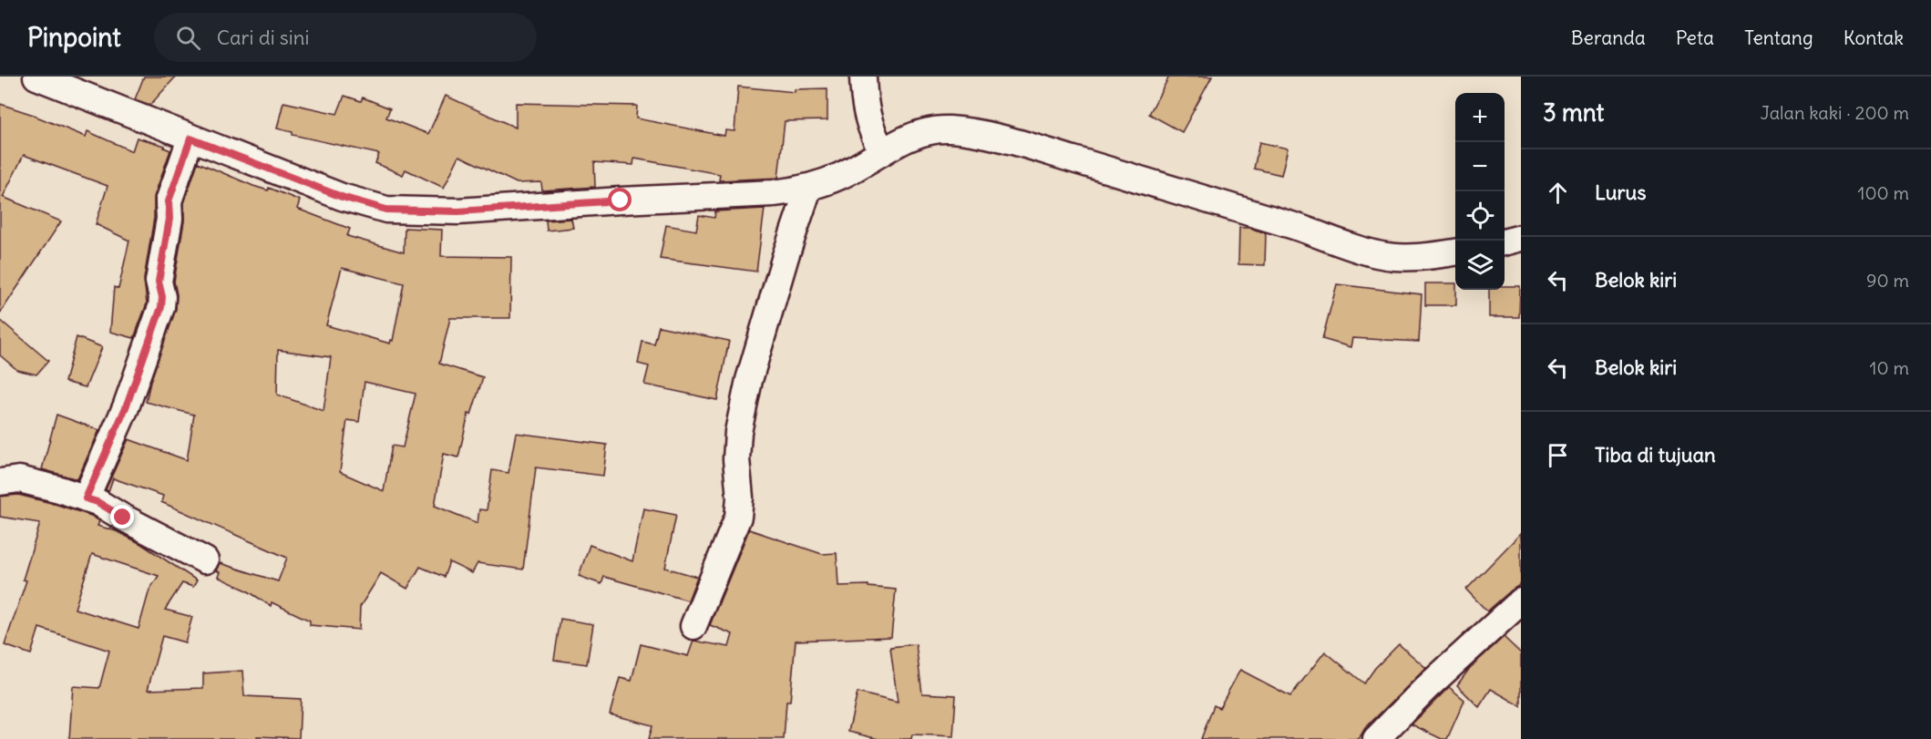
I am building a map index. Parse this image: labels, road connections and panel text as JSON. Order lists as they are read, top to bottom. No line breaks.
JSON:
{"page":{"header":"Pinpoint","search":"Cari di sini","nav":["Beranda","Peta","Tentang","Kontak"],"heading":["3 mnt","Jalan kaki · 200 m"],"map_buttons":["+","−"],"list":[["Lurus","100 m"],["Belok kiri","90 m"],["Belok kiri","10 m"],"Tiba di tujuan"]}}
